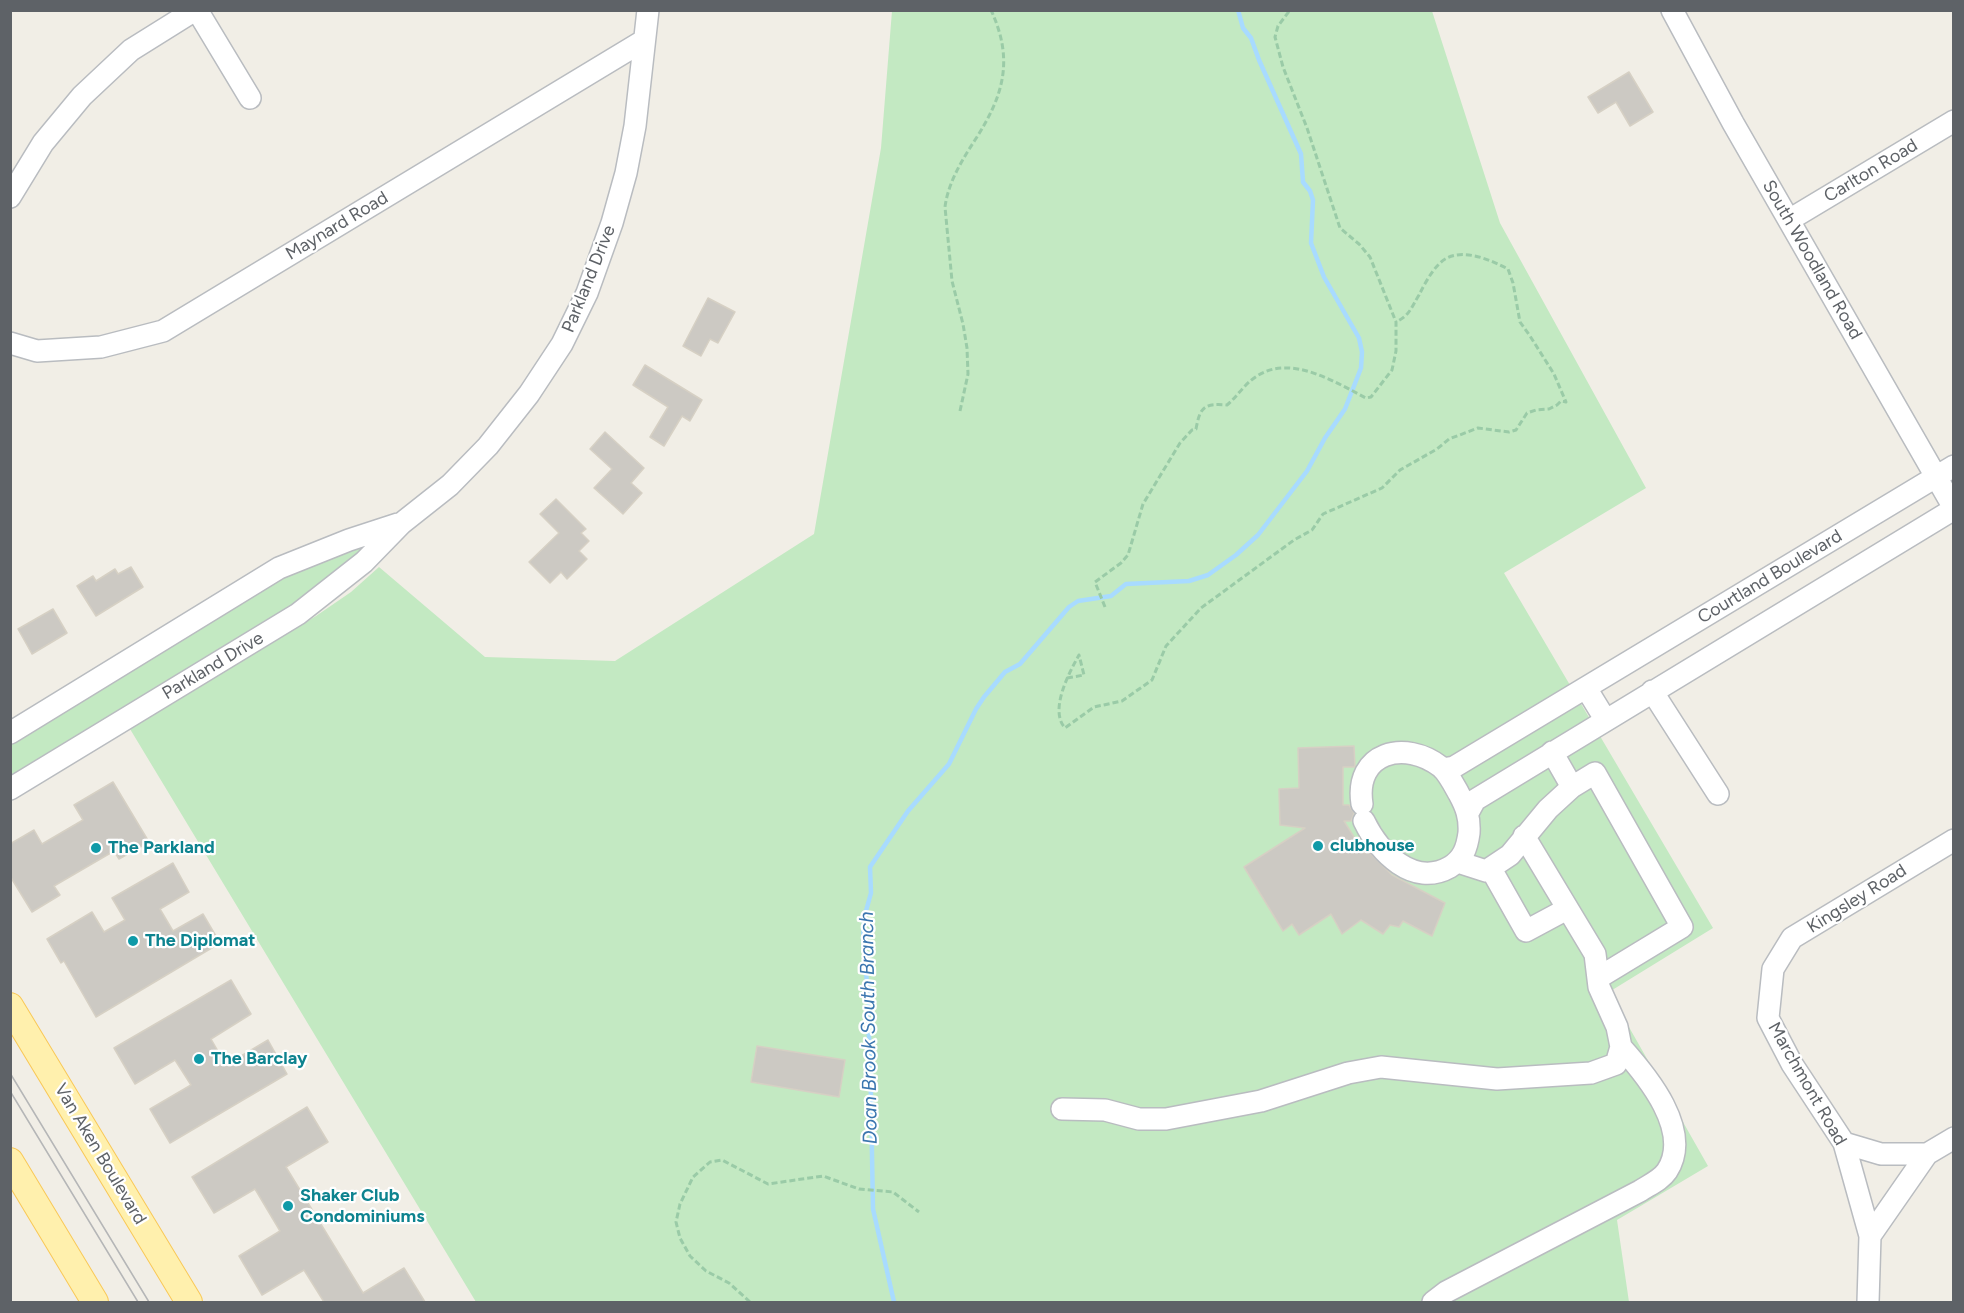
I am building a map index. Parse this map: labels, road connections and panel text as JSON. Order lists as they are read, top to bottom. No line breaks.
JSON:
{"streets":{"main road":["Van Aken Boulevard"],"street":["Carlton Road","Maynard Road","South Woodland Road","Parkland Drive","Courtland Boulevard","Kingsley Road","Marchmont Road"]},"crossings":[["Carlton Road","South Woodland Road"],["Maynard Road","Parkland Drive"],["South Woodland Road","Courtland Boulevard"],["Kingsley Road","Marchmont Road"]],"water":["Doan Brook South Branch"],"places":["clubhouse","The Parkland","The Diplomat","The Barclay","Shaker Club Condominiums"]}
